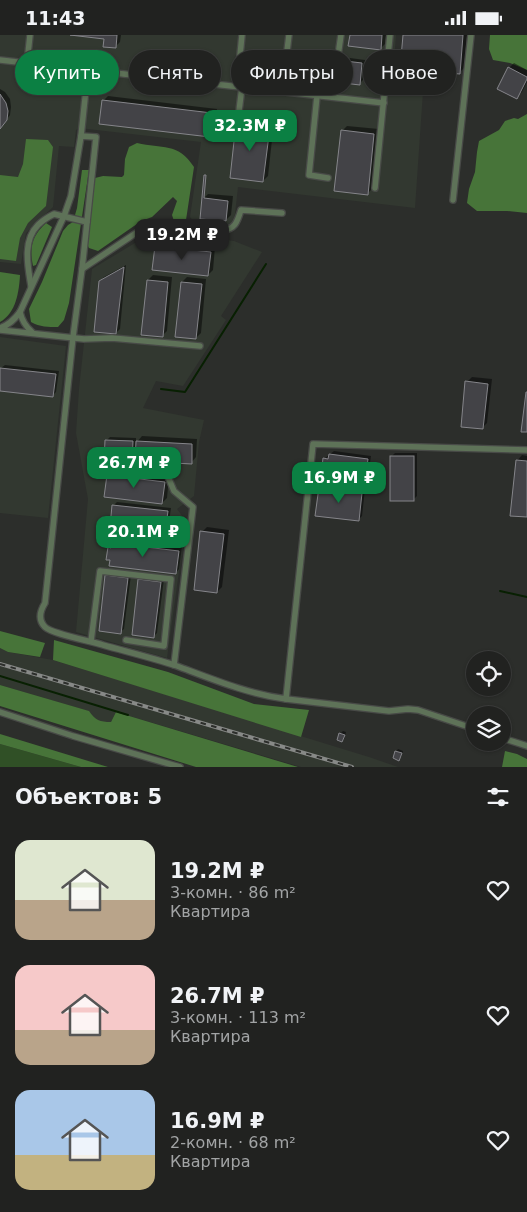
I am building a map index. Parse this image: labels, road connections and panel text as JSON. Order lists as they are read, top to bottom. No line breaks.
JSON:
{"page":{"status":"11:43","chip":["Купить","Снять","Фильтры","Новое"],"price":["32.3M ₽","19.2M ₽","26.7M ₽","16.9M ₽","20.1M ₽"],"heading":"Объектов: 5","list":[{"name":"19.2M ₽","note":"3-комн. · 86 m² · Квартира"},{"name":"26.7M ₽","note":"3-комн. · 113 m² · Квартира"},{"name":"16.9M ₽","note":"2-комн. · 68 m² · Квартира"}]}}
